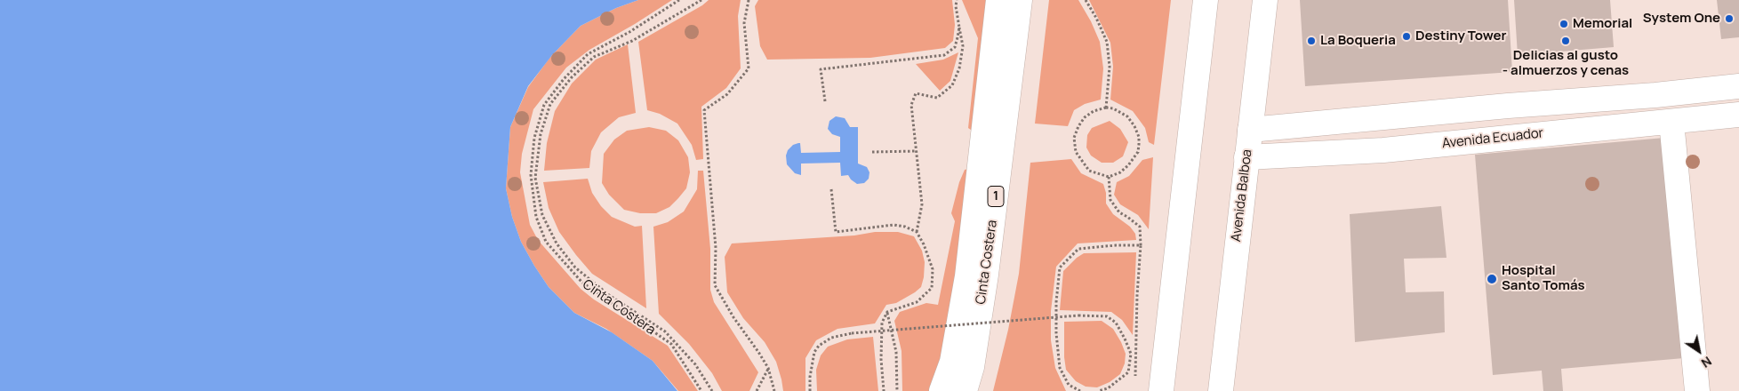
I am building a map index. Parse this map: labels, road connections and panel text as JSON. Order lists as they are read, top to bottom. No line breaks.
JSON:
{"streets":{"main road":["Avenida Ecuador","Avenida Balboa","1","Cinta Costera"]},"crossings":[["Avenida Ecuador","Avenida Balboa"]],"places":["System One","Memorial","Destiny Tower","La Boqueria","Delicias al gusto - almuerzos y cenas","Hospital Santo Tomás"],"north":"bottom right"}
